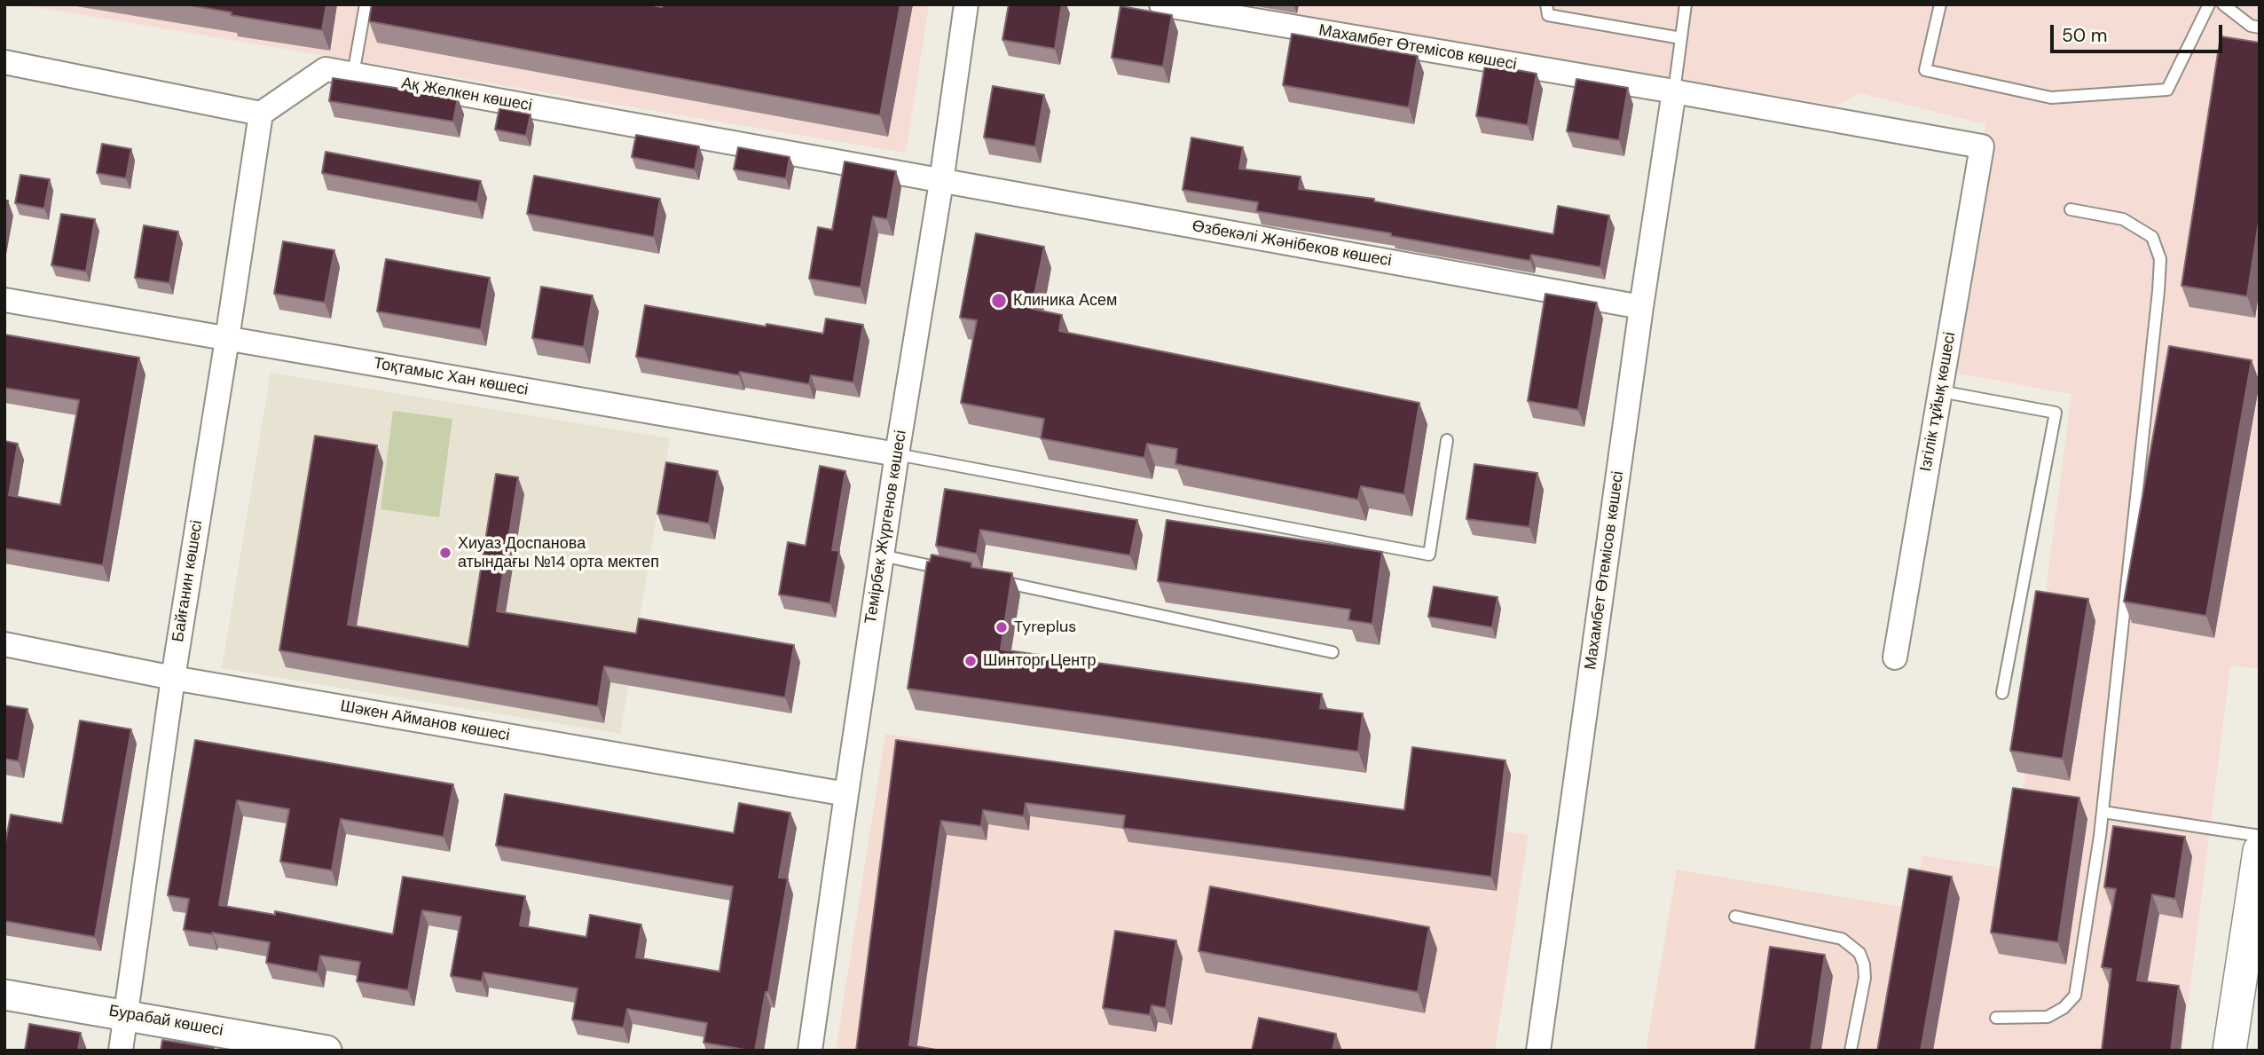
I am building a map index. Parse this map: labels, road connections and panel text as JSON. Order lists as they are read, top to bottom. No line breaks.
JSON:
{"streets":{"street":["Махамбет Өтемісов көшесі","Ақ Желкен көшесі","Өзбекәлі Жәнібеков көшесі","Тоқтамыс Хан көшесі","Ізгілік тұйық көшесі","Темірбек Жүргенов көшесі","Байғанин көшесі","Шәкен Айманов көшесі","Бурабай көшесі"]},"crossings":[["Махамбет Өтемісов көшесі","Өзбекәлі Жәнібеков көшесі"],["Махамбет Өтемісов көшесі","Ізгілік тұйық көшесі"],["Ақ Желкен көшесі","Өзбекәлі Жәнібеков көшесі"],["Ақ Желкен көшесі","Темірбек Жүргенов көшесі"],["Ақ Желкен көшесі","Байғанин көшесі"],["Өзбекәлі Жәнібеков көшесі","Темірбек Жүргенов көшесі"],["Тоқтамыс Хан көшесі","Темірбек Жүргенов көшесі"],["Тоқтамыс Хан көшесі","Байғанин көшесі"],["Темірбек Жүргенов көшесі","Шәкен Айманов көшесі"],["Байғанин көшесі","Шәкен Айманов көшесі"],["Байғанин көшесі","Бурабай көшесі"]],"places":["Клиника Асем","Хиуаз Доспанова атындағы №14 орта мектеп","Tyreplus","Шинторг Центр"],"scale_bar":"50 m"}
